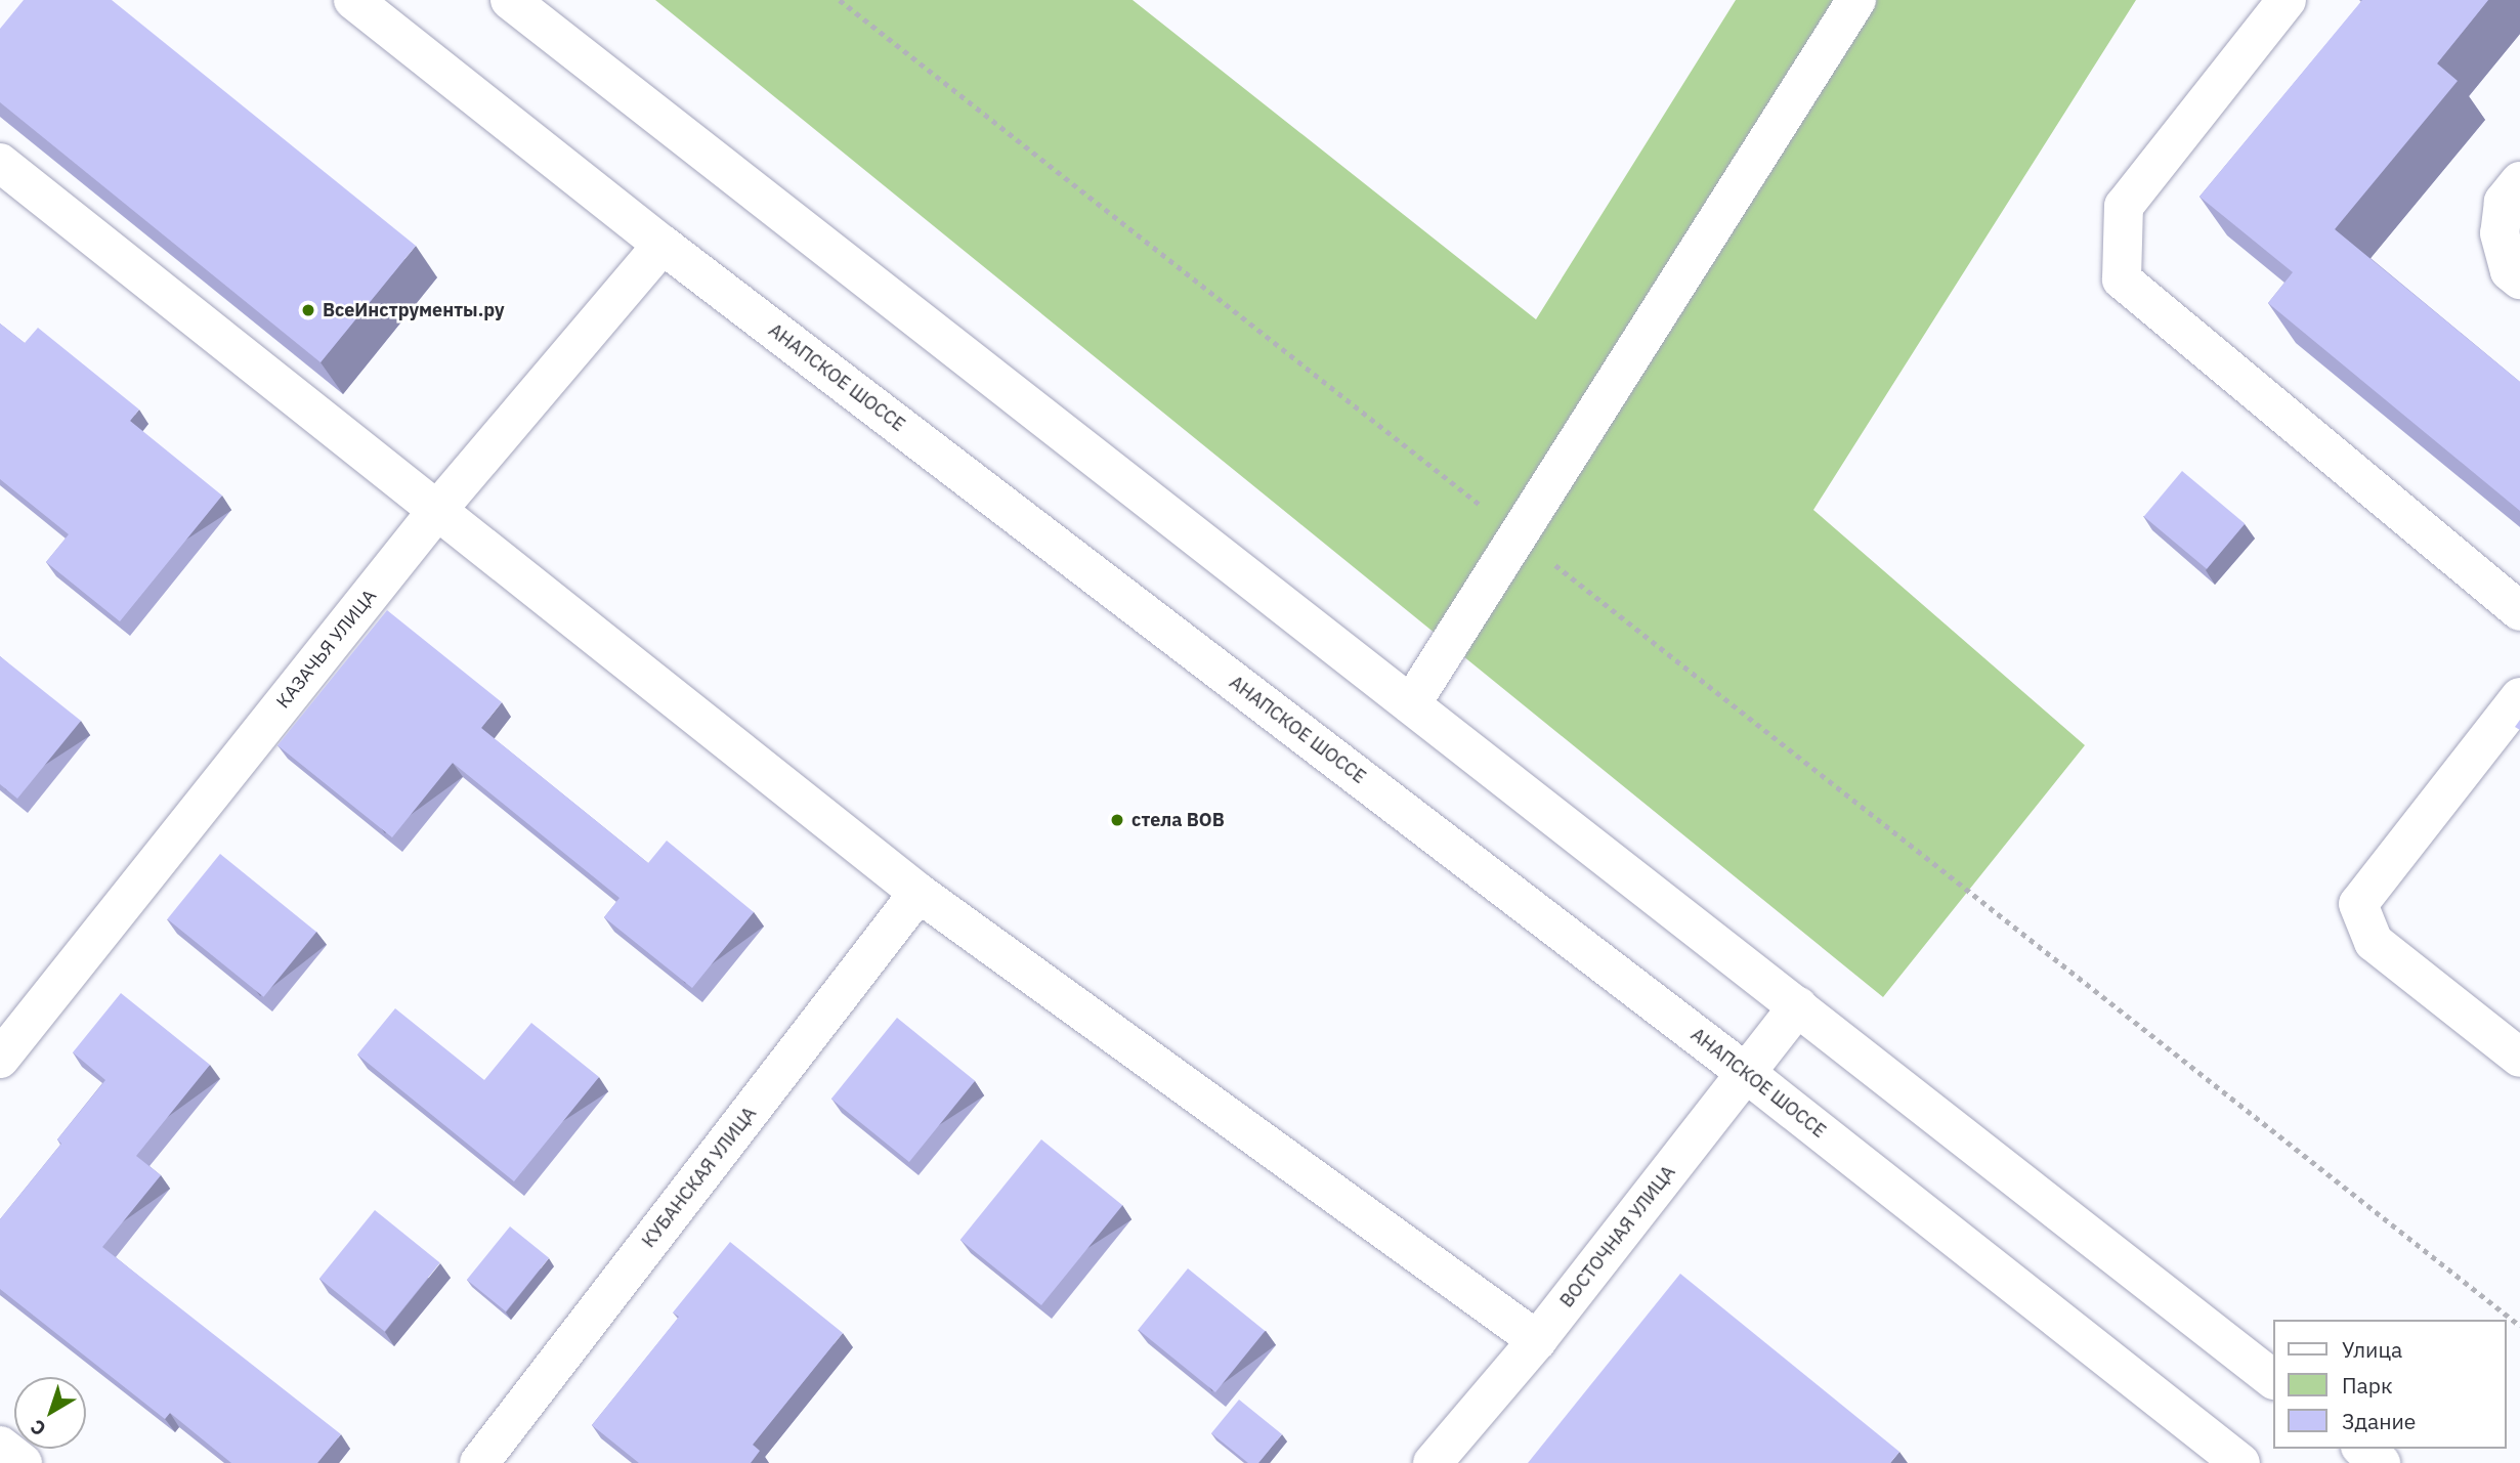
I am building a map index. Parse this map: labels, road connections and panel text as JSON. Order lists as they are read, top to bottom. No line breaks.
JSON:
{"streets":{"street":["АНАПСКОЕ ШОССЕ","КАЗАЧЬЯ УЛИЦА","КУБАНСКАЯ УЛИЦА","ВОСТОЧНАЯ УЛИЦА"]},"crossings":[["АНАПСКОЕ ШОССЕ","КАЗАЧЬЯ УЛИЦА"],["АНАПСКОЕ ШОССЕ","ВОСТОЧНАЯ УЛИЦА"]],"places":["ВсеИнструменты.ру","стела ВОВ"],"legend":["Улица","Парк","Здание"],"north":"bottom left"}
